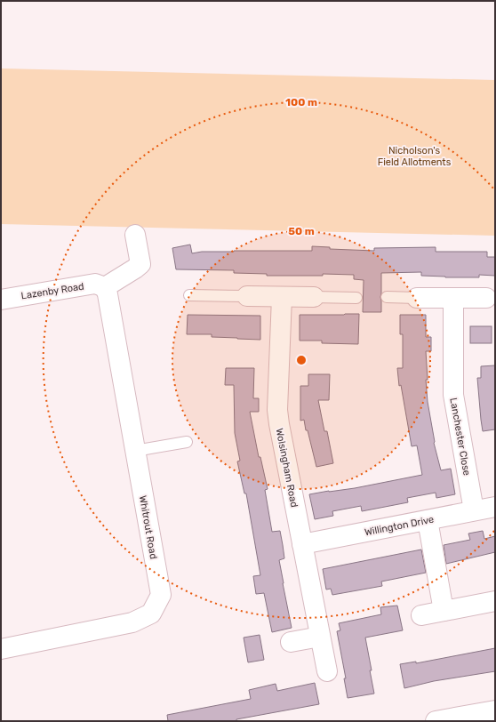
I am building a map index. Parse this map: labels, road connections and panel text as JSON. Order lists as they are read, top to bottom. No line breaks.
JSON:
{"streets":{"street":["Lazenby Road","Lanchester Close","Wolsingham Road","Willington Drive","Whitrout Road"]},"crossings":[["Lazenby Road","Whitrout Road"],["Lanchester Close","Willington Drive"],["Wolsingham Road","Willington Drive"]],"parks":["Nicholson's Field Allotments"],"rings":["100 m","50 m"]}
